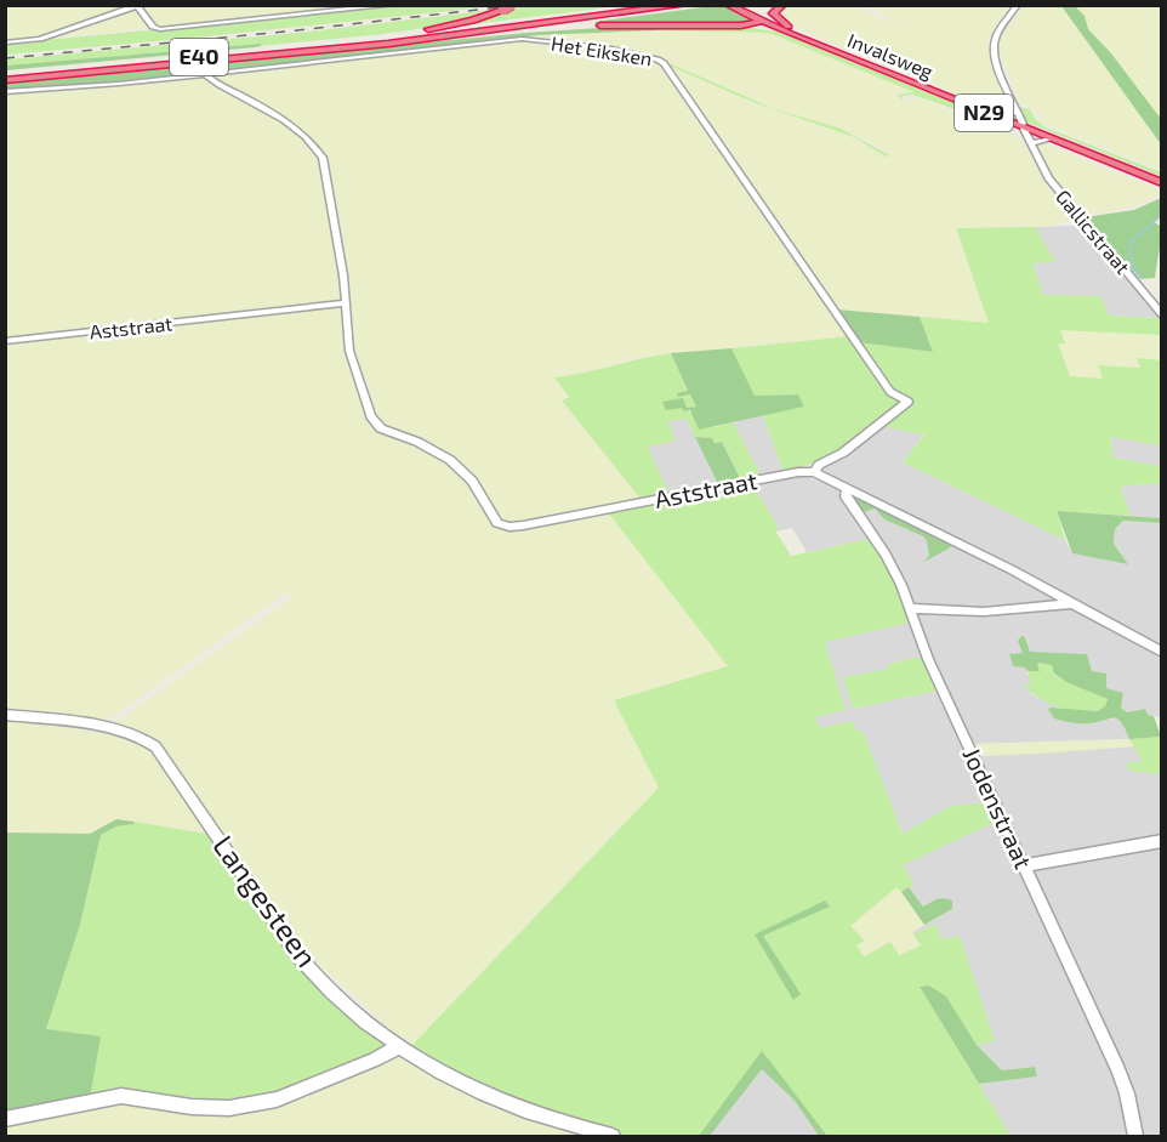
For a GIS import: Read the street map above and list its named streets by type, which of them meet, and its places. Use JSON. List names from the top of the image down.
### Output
{
  "streets": {
    "highway": ["Invalsweg", "E40", "N29"],
    "street": [
      "Het Eiksken",
      "Gallicstraat",
      "Aststraat",
      "Jodenstraat",
      "Langesteen"
    ]
  },
  "crossings": [
    ["Het Eiksken", "Aststraat"],
    ["Invalsweg", "Gallicstraat"]
  ]
}
